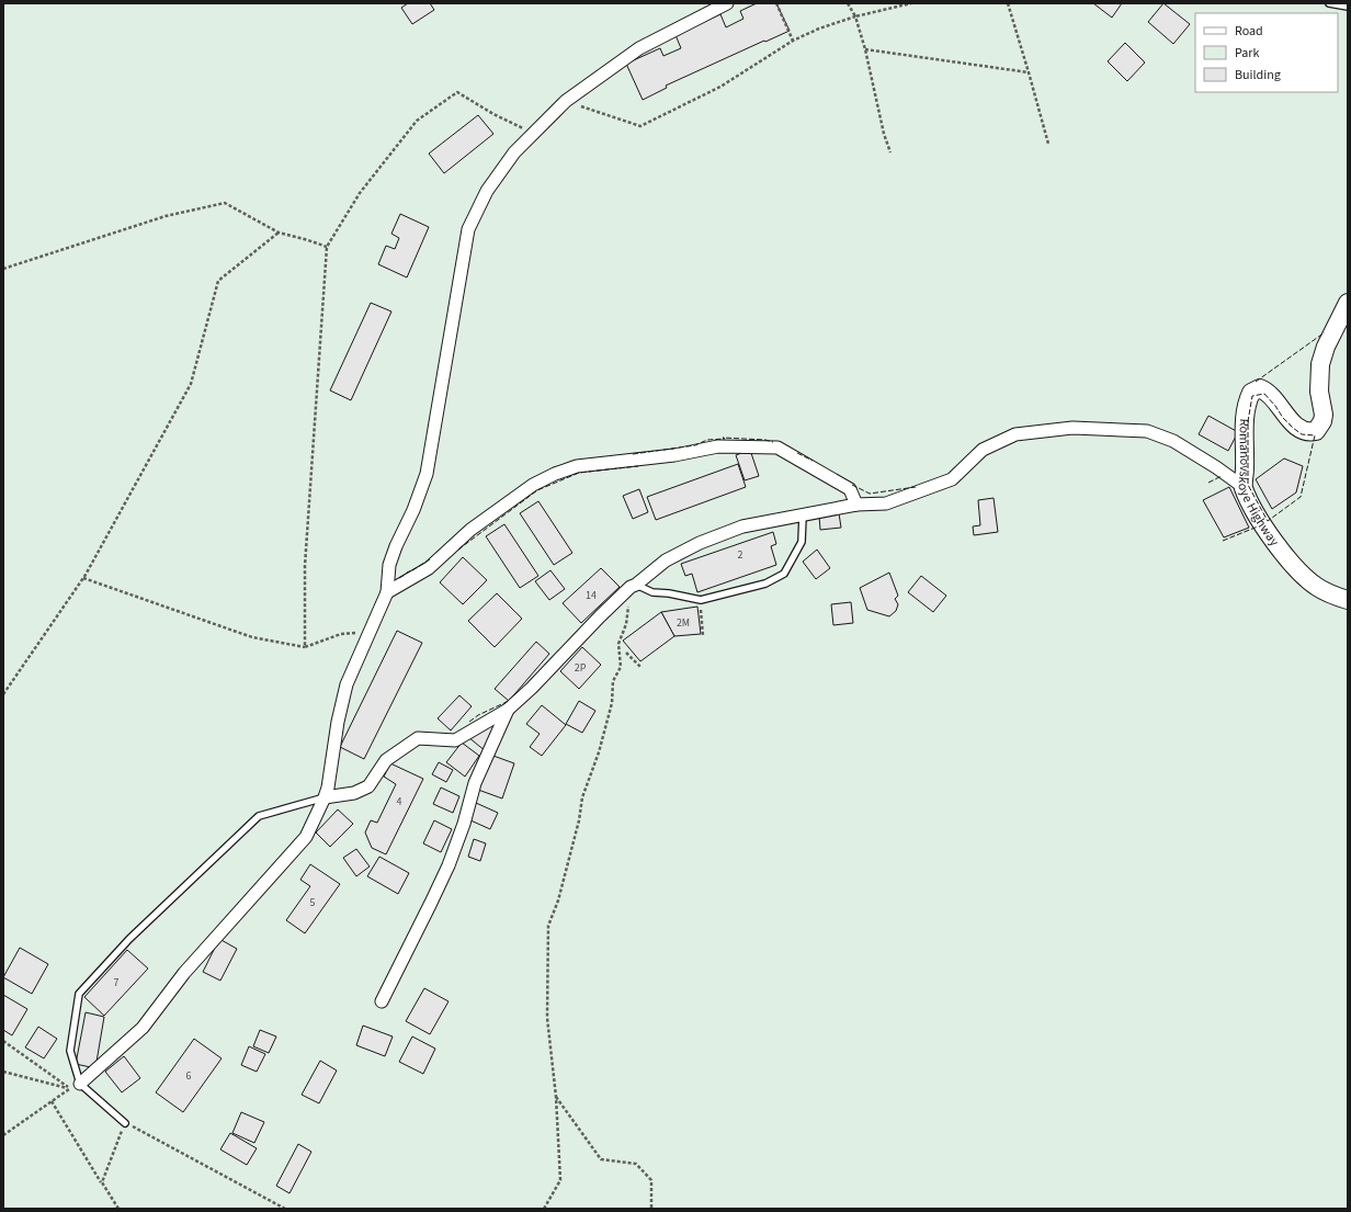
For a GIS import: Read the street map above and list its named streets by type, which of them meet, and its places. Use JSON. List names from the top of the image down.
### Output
{
  "streets": {
    "street": ["Romanovskoye Highway"]
  },
  "house_numbers": [
    "2",
    "14",
    "2М",
    "2Р",
    "4",
    "5",
    "7",
    "6"
  ],
  "legend": ["Road", "Park", "Building"]
}
